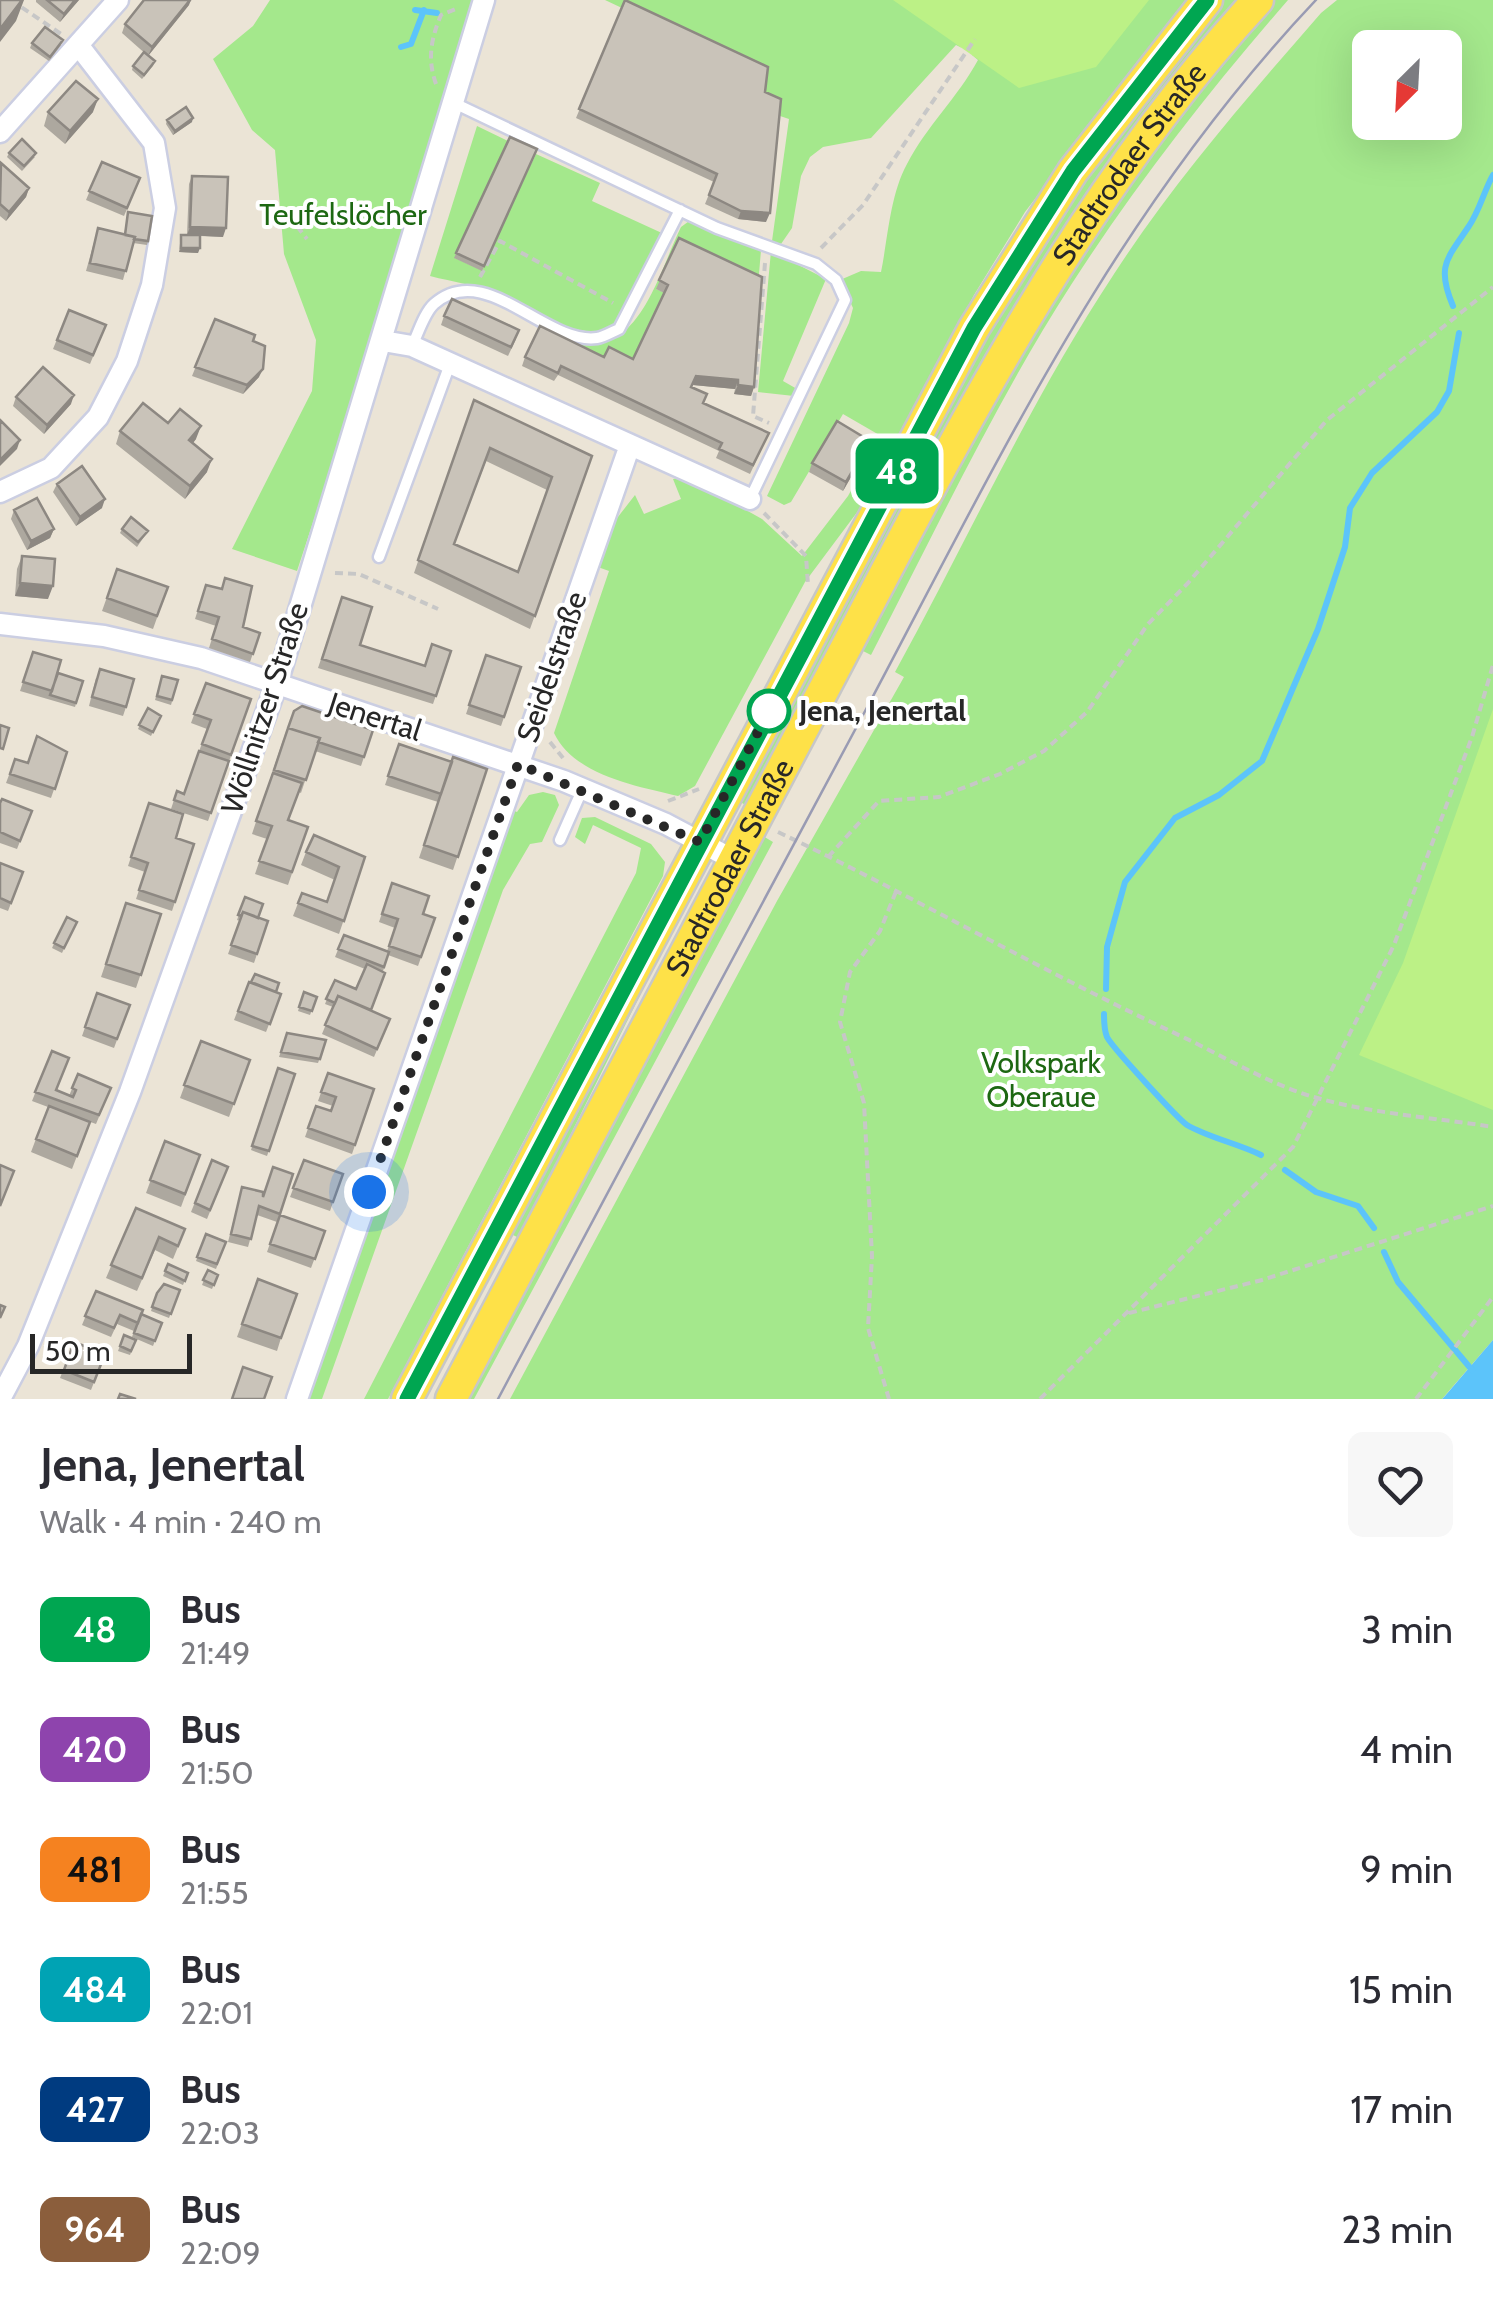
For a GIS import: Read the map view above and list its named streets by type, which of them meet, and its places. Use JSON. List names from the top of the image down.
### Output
{
  "streets": {
    "main road": ["Stadtrodaer Straße"],
    "street": ["Seidelstraße", "Wöllnitzer Straße", "Jenertal"]
  },
  "crossings": [
    ["Stadtrodaer Straße", "Jenertal"],
    ["Seidelstraße", "Jenertal"],
    ["Wöllnitzer Straße", "Jenertal"]
  ],
  "parks": ["Teufelslöcher", "Volkspark Oberaue"],
  "places": ["Jena, Jenertal"],
  "lines": ["bus line 48"],
  "scale_bar": "50 m",
  "north": "bottom left",
  "page": {
    "on_map": "48",
    "scale": "50 m",
    "heading": ["Jena, Jenertal", "Walk · 4 min · 240 m"],
    "list": [
      {
        "mark": "48",
        "name": "Bus",
        "note": "21:49",
        "value": "3 min"
      },
      {
        "mark": "420",
        "name": "Bus",
        "note": "21:50",
        "value": "4 min"
      },
      {
        "mark": "481",
        "name": "Bus",
        "note": "21:55",
        "value": "9 min"
      },
      {
        "mark": "484",
        "name": "Bus",
        "note": "22:01",
        "value": "15 min"
      },
      {
        "mark": "427",
        "name": "Bus",
        "note": "22:03",
        "value": "17 min"
      },
      {
        "mark": "964",
        "name": "Bus",
        "note": "22:09",
        "value": "23 min"
      }
    ]
  }
}
